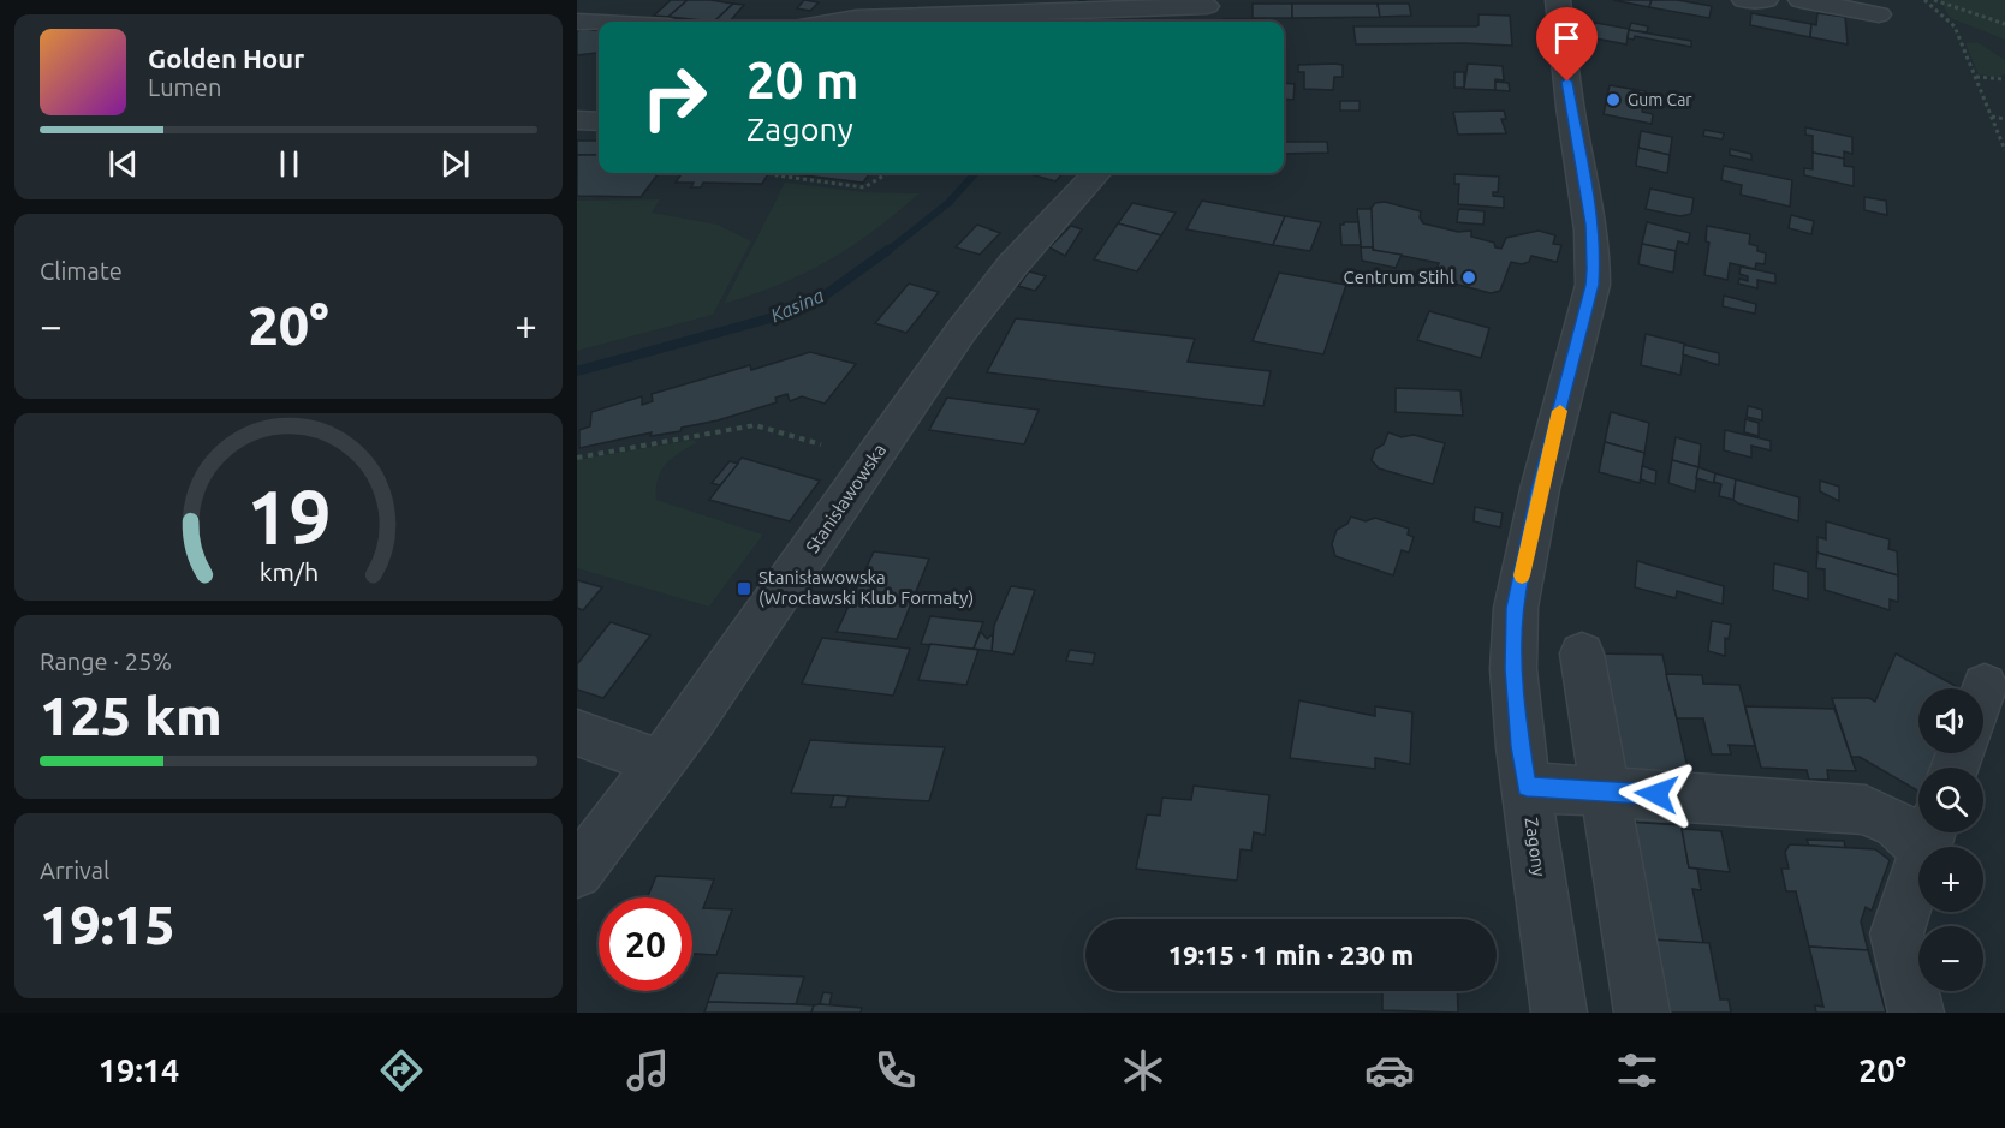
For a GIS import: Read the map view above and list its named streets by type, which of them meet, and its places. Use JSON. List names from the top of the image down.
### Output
{
  "streets": {
    "street": ["Stanisławowska", "Zagony"]
  },
  "water": ["Kasina"],
  "places": {
    "other": ["Gum Car", "Centrum Stihl"],
    "transit": ["Stanisławowska (Wrocławski Klub Formaty)"]
  },
  "page": {
    "turn": ["20 m", "Zagony"],
    "song": ["Golden Hour", "Lumen"],
    "tile": [
      "Climate",
      ["Range · 25%", "125 km"],
      ["Arrival", "19:15"]
    ],
    "heat": ["−", "20°", "+"],
    "map_buttons": ["+", "−"],
    "limit": "20",
    "trip": "19:15 · 1 min · 230 m",
    "tabs": ["19:14", "20°"],
    "gauge": ["19", "km/h"]
  }
}
